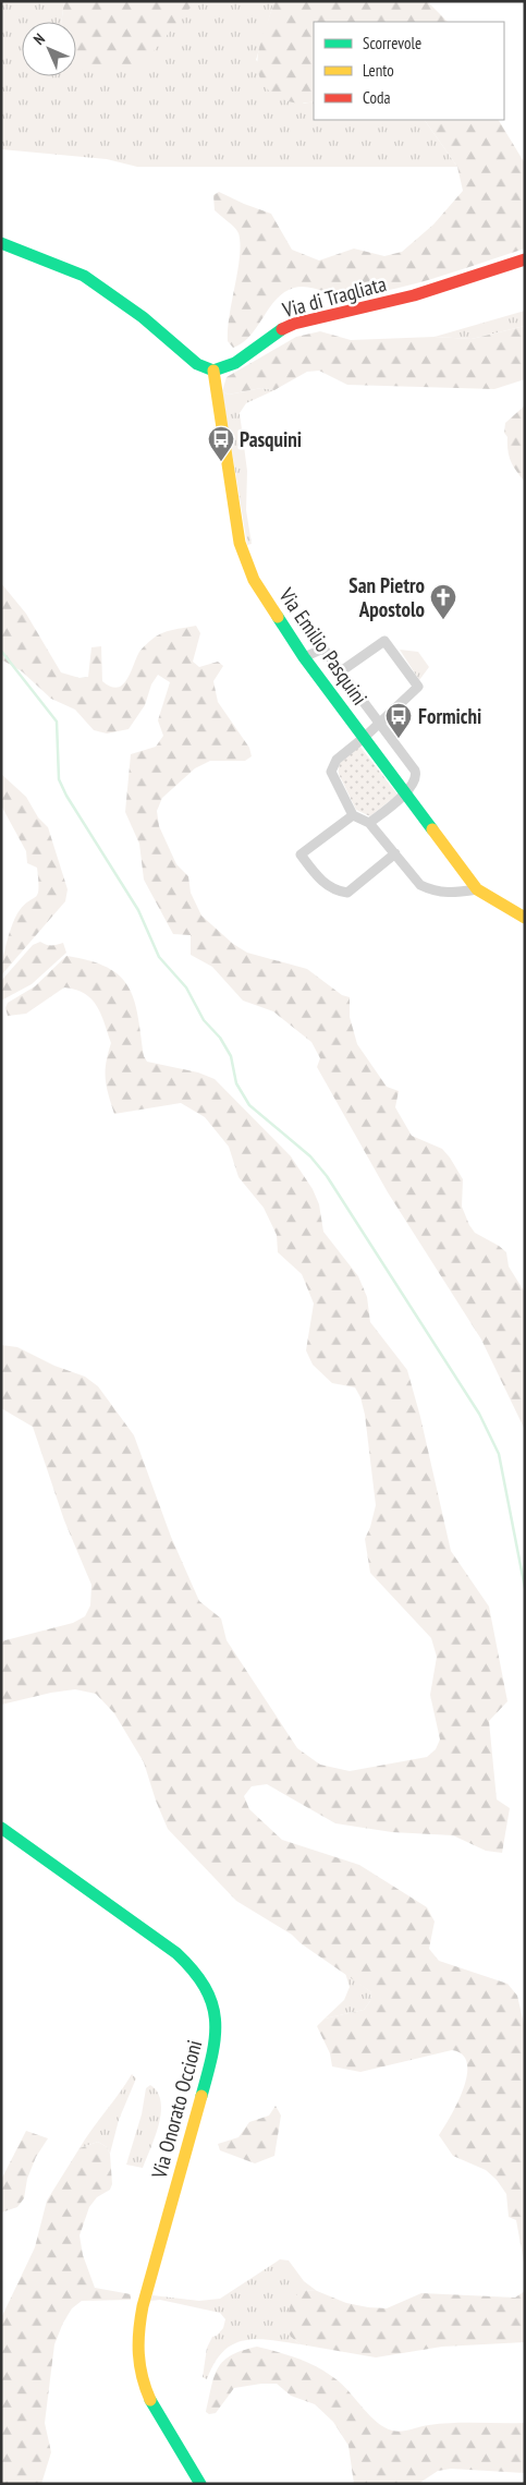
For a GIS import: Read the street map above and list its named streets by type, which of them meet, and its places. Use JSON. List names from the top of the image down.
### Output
{
  "streets": {
    "street": ["Via di Tragliata", "Via Emilio Pasquini", "Via Onorato Occioni"]
  },
  "crossings": [
    ["Via di Tragliata", "Via Emilio Pasquini"]
  ],
  "places": {
    "bus stop": ["Pasquini", "Formichi"],
    "church": ["San Pietro Apostolo"]
  },
  "legend": ["Scorrevole", "Lento", "Coda"],
  "north": "top left"
}
